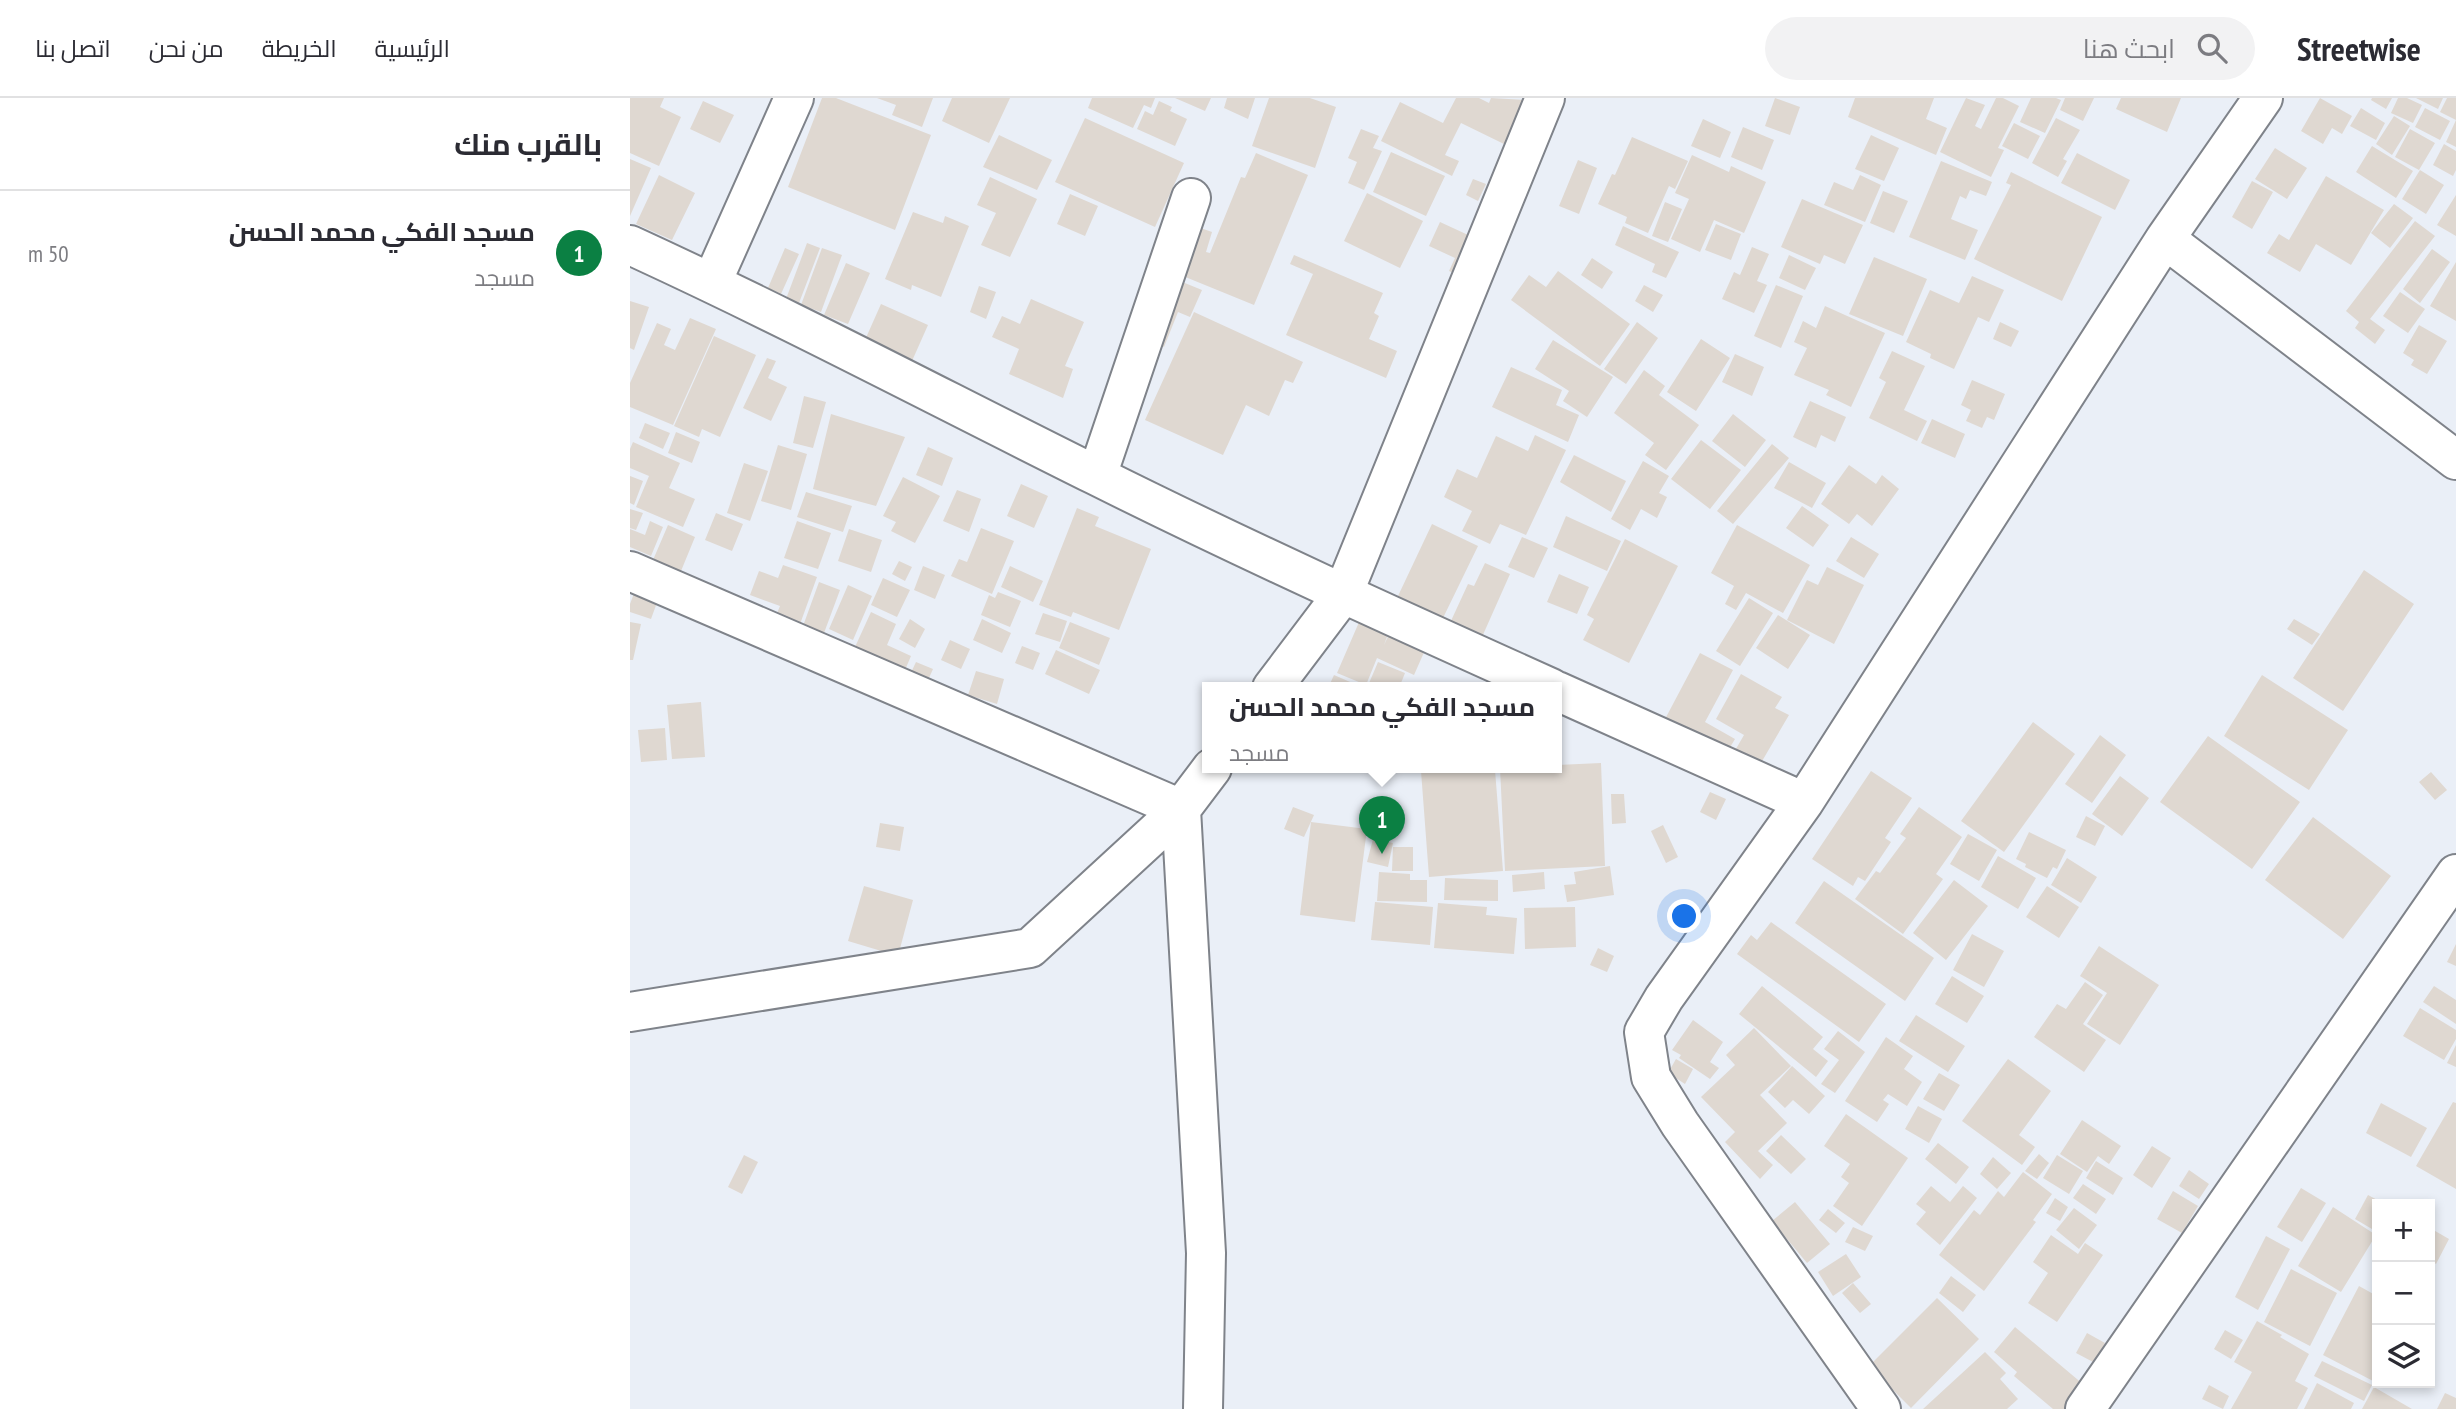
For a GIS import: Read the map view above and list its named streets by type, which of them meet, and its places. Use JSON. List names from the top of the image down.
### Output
{
  "page": {
    "header": "Streetwise",
    "search": "ابحث هنا",
    "nav": [
      "الرئيسية",
      "الخريطة",
      "من نحن",
      "اتصل بنا"
    ],
    "heading": "بالقرب منك",
    "list": [
      {
        "mark": "1",
        "name": "مسجد الفكي محمد الحسن",
        "note": "مسجد",
        "value": "50 m"
      }
    ],
    "popup": ["مسجد الفكي محمد الحسن", "مسجد"],
    "pins": "1",
    "map_buttons": ["+", "−"]
  }
}
